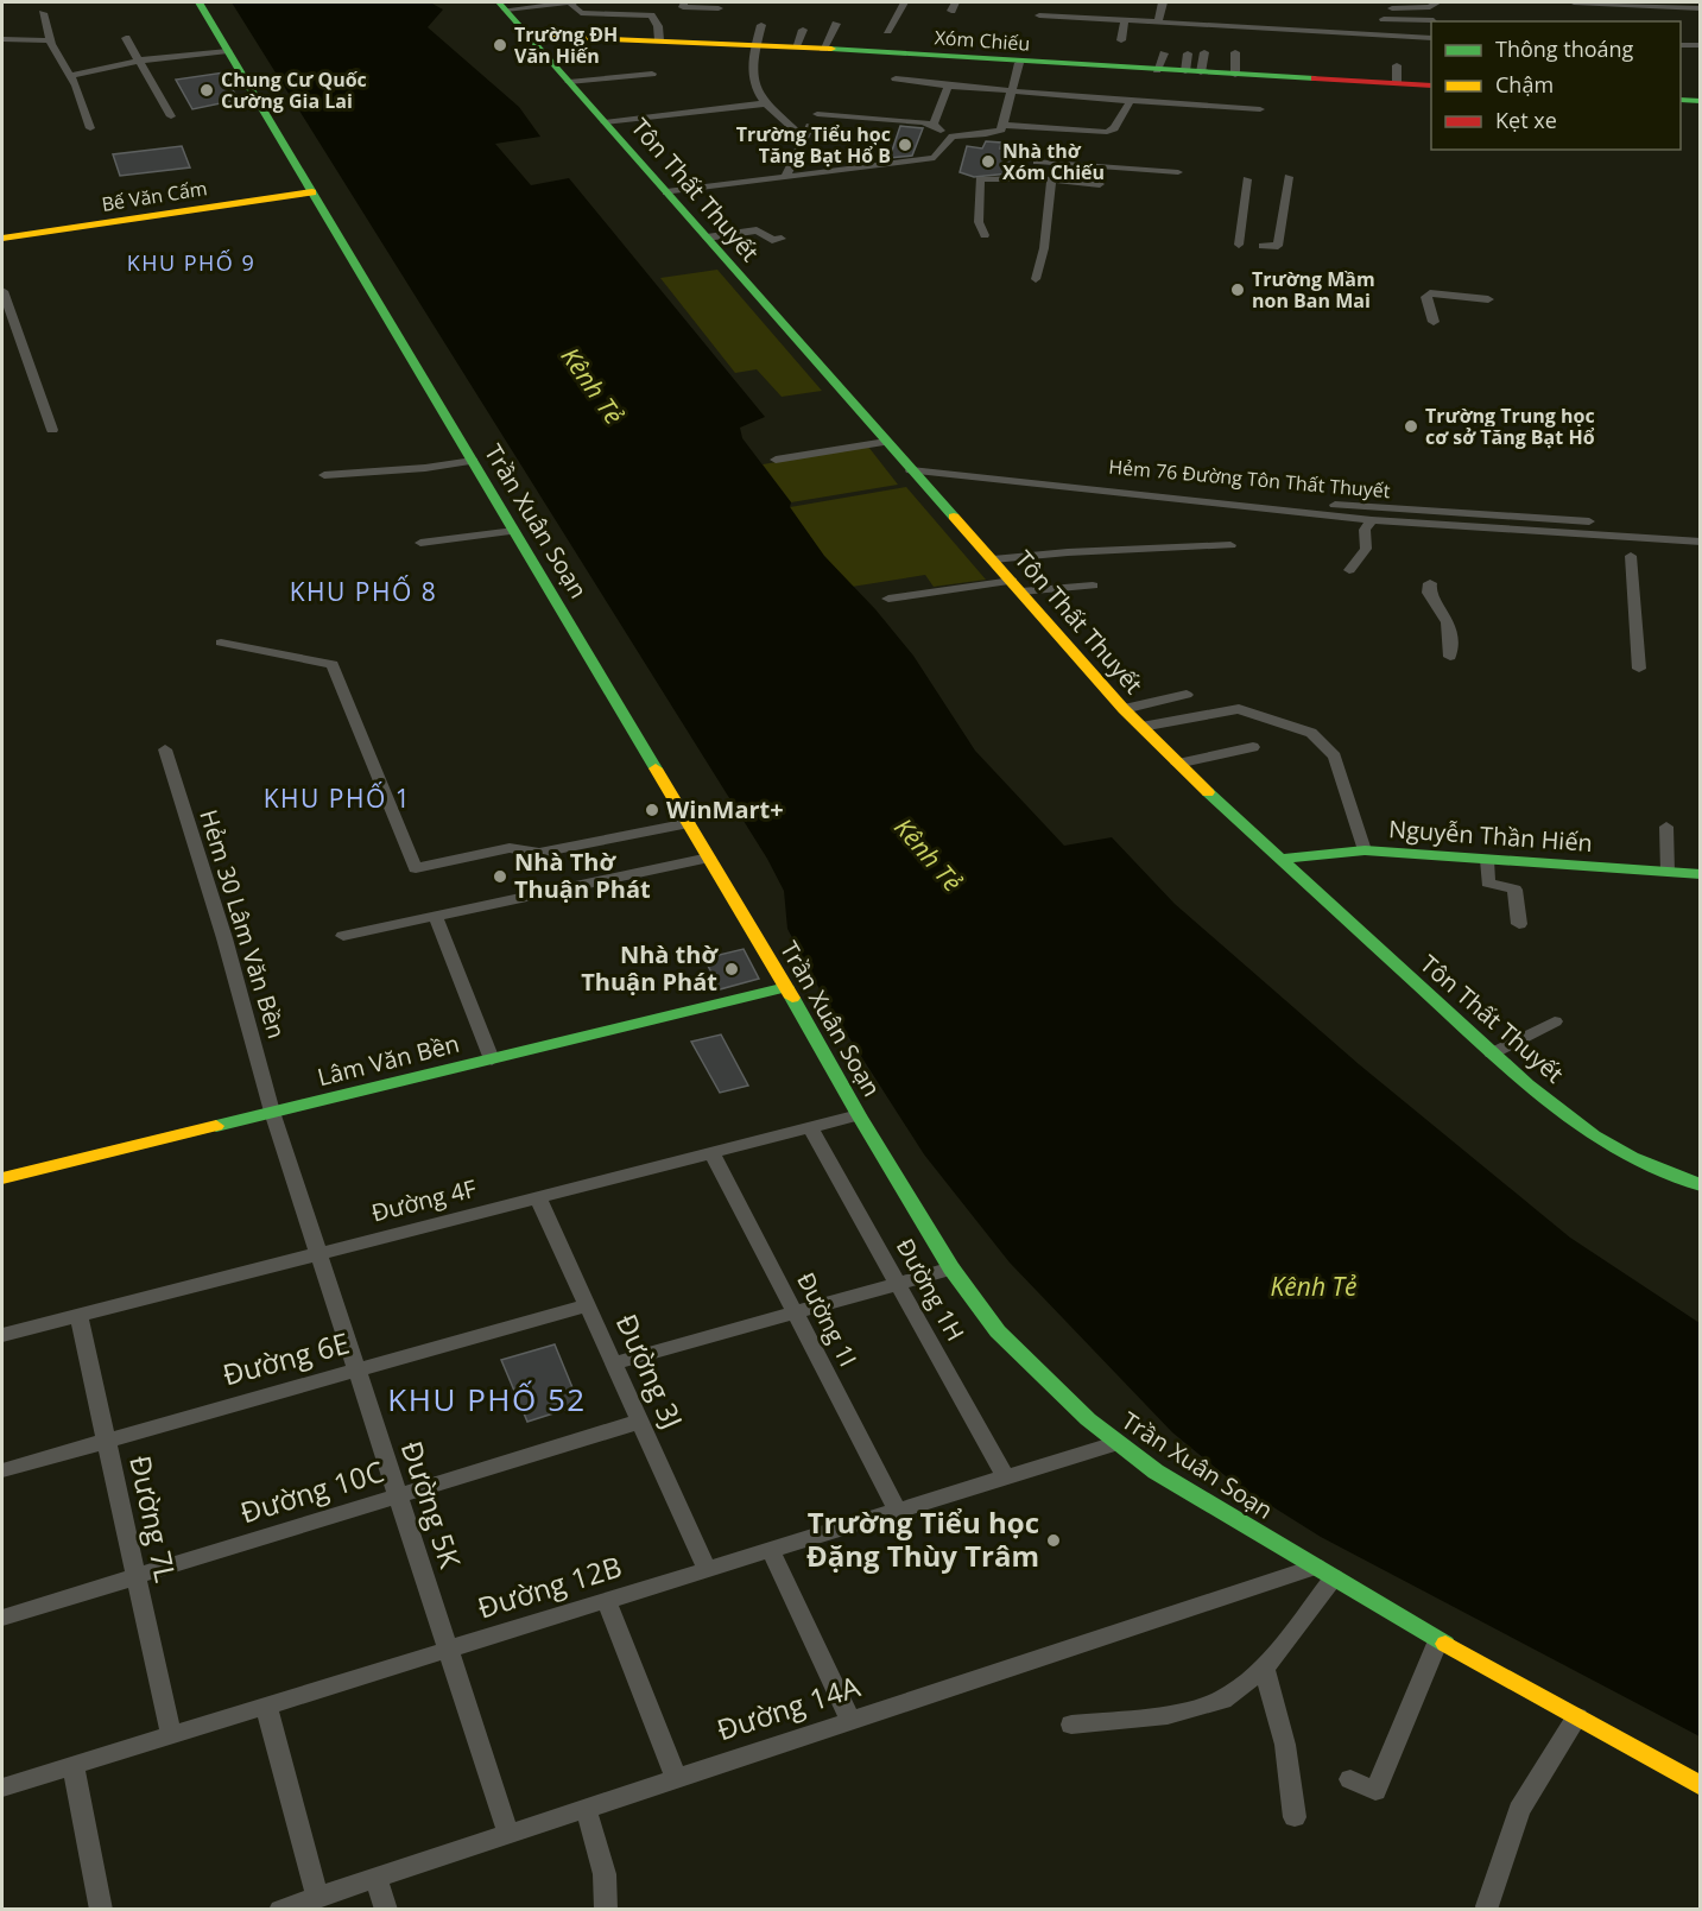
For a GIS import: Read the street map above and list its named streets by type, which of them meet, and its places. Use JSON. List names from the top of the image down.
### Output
{
  "streets": {
    "main road": [
      "Xóm Chiếu",
      "Tôn Thất Thuyết",
      "Bế Văn Cấm",
      "Trần Xuân Soạn",
      "Nguyễn Thần Hiến",
      "Lâm Văn Bền"
    ],
    "street": [
      "Hẻm 76 Đường Tôn Thất Thuyết",
      "Hẻm 30 Lâm Văn Bền",
      "Đường 4F",
      "Đường 1H",
      "Đường 1I",
      "Đường 6E",
      "Đường 3J",
      "Đường 10C",
      "Đường 5K",
      "Đường 7L",
      "Đường 12B",
      "Đường 14A"
    ]
  },
  "crossings": [
    ["Xóm Chiếu", "Tôn Thất Thuyết"],
    ["Tôn Thất Thuyết", "Hẻm 76 Đường Tôn Thất Thuyết"],
    ["Tôn Thất Thuyết", "Nguyễn Thần Hiến"],
    ["Bế Văn Cấm", "Trần Xuân Soạn"],
    ["Trần Xuân Soạn", "Lâm Văn Bền"],
    ["Trần Xuân Soạn", "Đường 4F"],
    ["Trần Xuân Soạn", "Đường 12B"],
    ["Trần Xuân Soạn", "Đường 14A"],
    ["Hẻm 30 Lâm Văn Bền", "Lâm Văn Bền"],
    ["Hẻm 30 Lâm Văn Bền", "Đường 5K"],
    ["Lâm Văn Bền", "Đường 5K"],
    ["Đường 4F", "Đường 1H"],
    ["Đường 4F", "Đường 1I"],
    ["Đường 4F", "Đường 3J"],
    ["Đường 4F", "Đường 5K"],
    ["Đường 4F", "Đường 7L"],
    ["Đường 1H", "Đường 12B"],
    ["Đường 1I", "Đường 12B"],
    ["Đường 6E", "Đường 3J"],
    ["Đường 6E", "Đường 5K"],
    ["Đường 6E", "Đường 7L"],
    ["Đường 3J", "Đường 10C"],
    ["Đường 3J", "Đường 12B"],
    ["Đường 10C", "Đường 5K"],
    ["Đường 10C", "Đường 7L"],
    ["Đường 5K", "Đường 12B"],
    ["Đường 5K", "Đường 14A"],
    ["Đường 7L", "Đường 12B"]
  ],
  "districts": [
    "KHU PHỐ 9",
    "KHU PHỐ 8",
    "KHU PHỐ 1",
    "KHU PHỐ 52"
  ],
  "water": ["Kênh Tẻ"],
  "places": [
    "Trường ĐH Văn Hiến",
    "Chung Cư Quốc Cường Gia Lai",
    "Trường Tiểu học Tăng Bạt Hổ B",
    "Nhà thờ Xóm Chiếu",
    "Trường Mầm non Ban Mai",
    "Trường Trung học cơ sở Tăng Bạt Hổ",
    "WinMart+",
    "Nhà Thờ Thuận Phát",
    "Nhà thờ Thuận Phát",
    "Trường Tiểu học Đặng Thùy Trâm"
  ],
  "legend": ["Thông thoáng", "Chậm", "Kẹt xe"]
}
